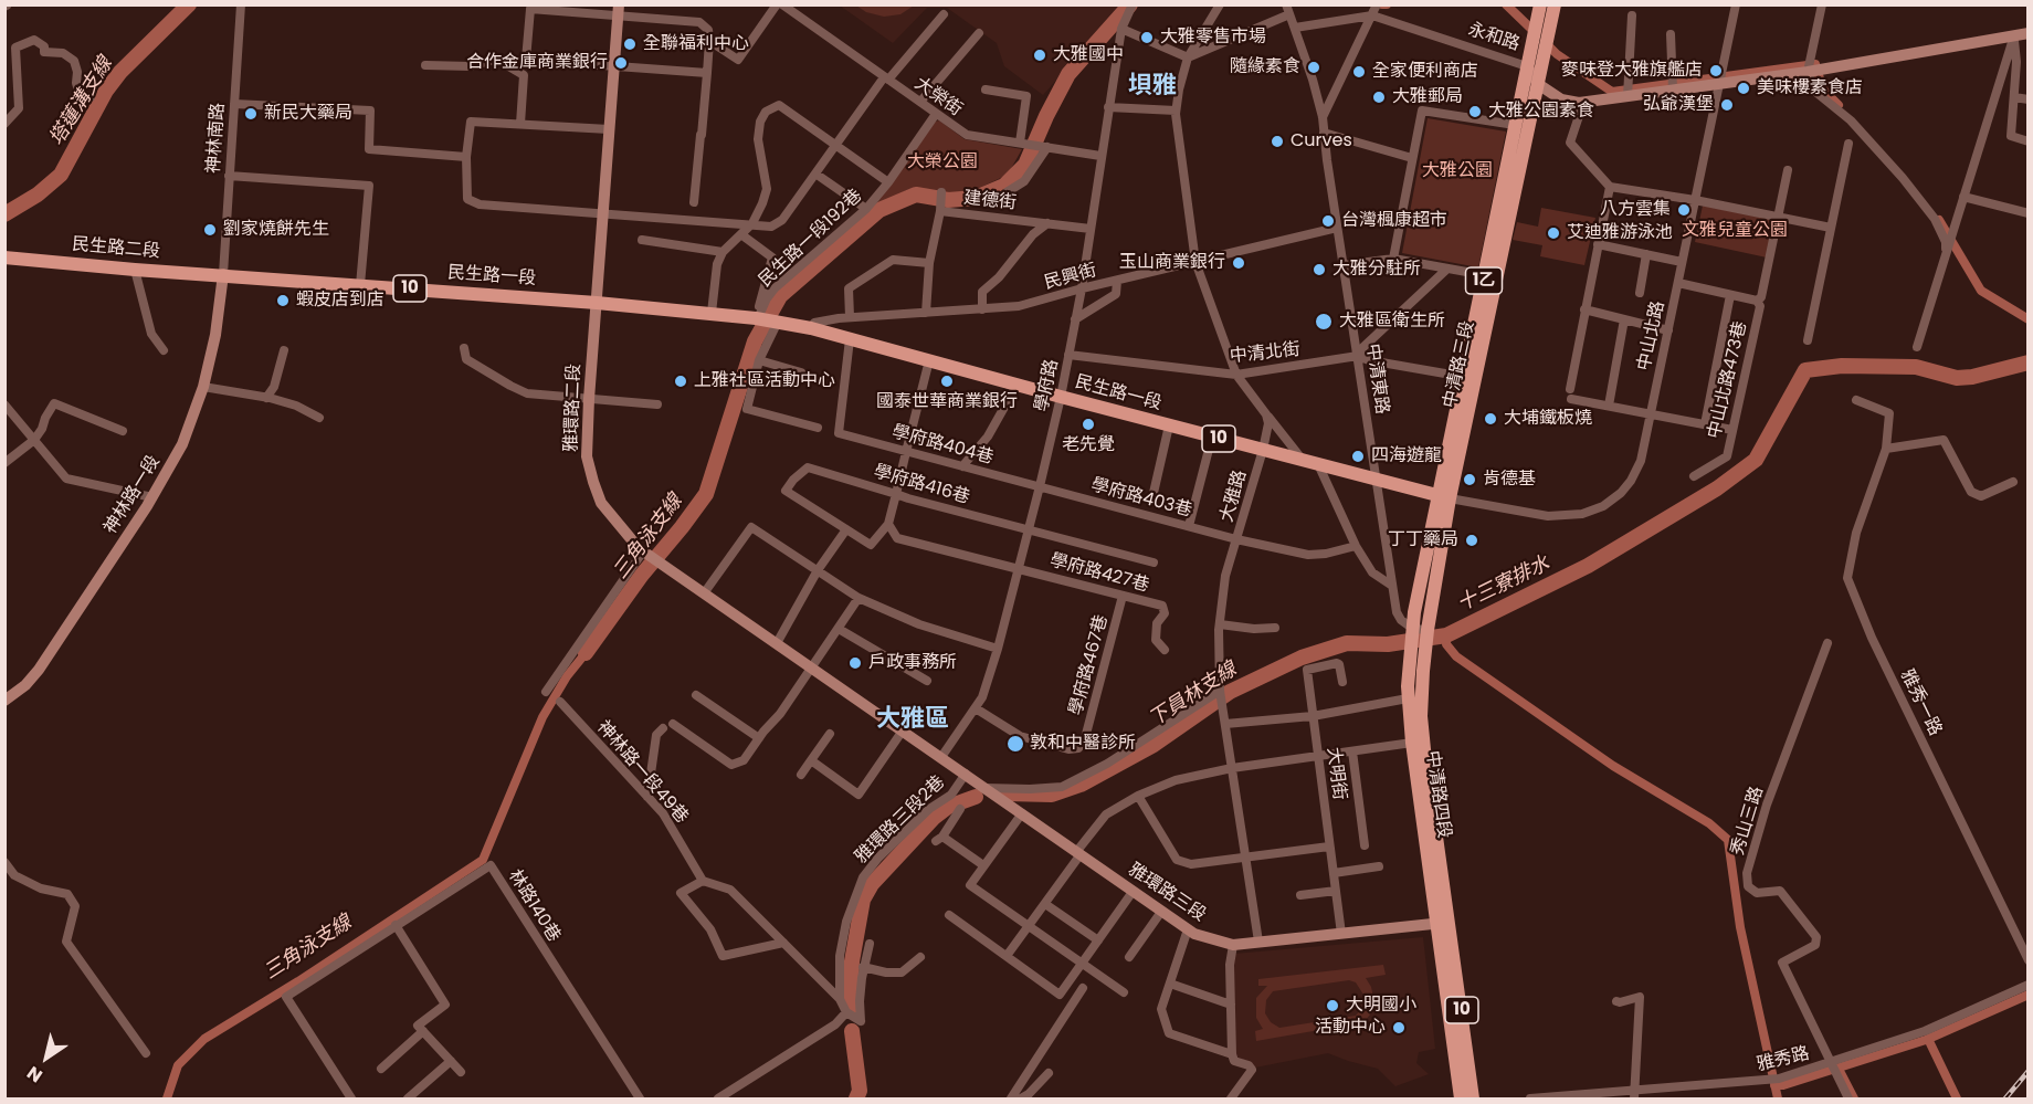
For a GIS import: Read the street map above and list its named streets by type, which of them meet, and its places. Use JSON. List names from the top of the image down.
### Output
{
  "streets": {
    "main road": [
      "民生路二段",
      "民生路一段",
      "1乙",
      "10",
      "中清路三段",
      "中清路四段"
    ],
    "street": [
      "永和路",
      "大榮街",
      "神林南路",
      "建德街",
      "民生路一段192巷",
      "民興街",
      "中山北路",
      "中清北街",
      "中清東路",
      "中山北路473巷",
      "學府路",
      "雅環路二段",
      "學府路404巷",
      "學府路416巷",
      "神林路一段",
      "大雅路",
      "學府路403巷",
      "學府路427巷",
      "學府路467巷",
      "雅秀一路",
      "神林路一段49巷",
      "大明街",
      "雅環路三段2巷",
      "秀山三路",
      "雅環路三段",
      "林路140巷",
      "雅秀路"
    ]
  },
  "crossings": [
    ["永和路", "中山北路"],
    ["永和路", "中清路三段"],
    ["永和路", "中清東路"],
    ["大榮街", "民生路一段192巷"],
    ["大榮街", "學府路"],
    ["神林南路", "民生路二段"],
    ["神林南路", "民生路一段"],
    ["神林南路", "神林路一段"],
    ["建德街", "民興街"],
    ["建德街", "學府路"],
    ["民生路一段192巷", "民生路一段"],
    ["民生路一段192巷", "10"],
    ["民生路二段", "民生路一段"],
    ["民生路二段", "神林路一段"],
    ["民生路一段", "民興街"],
    ["民生路一段", "10"],
    ["民生路一段", "中山北路"],
    ["民生路一段", "中清路三段"],
    ["民生路一段", "中清東路"],
    ["民生路一段", "學府路"],
    ["民生路一段", "雅環路二段"],
    ["民生路一段", "學府路404巷"],
    ["民生路一段", "神林路一段"],
    ["民生路一段", "大雅路"],
    ["民生路一段", "中清路四段"],
    ["民興街", "中清東路"],
    ["民興街", "學府路"],
    ["中山北路", "中清路三段"],
    ["中山北路", "中山北路473巷"],
    ["中山北路", "中清路四段"],
    ["中清北街", "中清路三段"],
    ["中清北街", "中清東路"],
    ["中清北街", "學府路"],
    ["中清路三段", "中清路四段"],
    ["中清東路", "中清路四段"],
    ["學府路", "雅環路二段"],
    ["學府路", "學府路404巷"],
    ["學府路", "學府路416巷"],
    ["學府路", "學府路403巷"],
    ["學府路", "學府路427巷"],
    ["學府路", "學府路467巷"],
    ["學府路", "雅環路三段"],
    ["雅環路二段", "雅環路三段"],
    ["學府路404巷", "學府路403巷"],
    ["大雅路", "學府路403巷"],
    ["大雅路", "雅環路三段"],
    ["學府路427巷", "學府路467巷"],
    ["大明街", "雅環路三段"],
    ["中清路四段", "雅環路三段"],
    ["雅環路三段2巷", "雅環路三段"],
    ["秀山三路", "雅秀路"]
  ],
  "districts": ["垻雅", "大雅區"],
  "water": [
    "塔蓮溝支線",
    "三角泳支線",
    "十三寮排水",
    "下員林支線"
  ],
  "parks": ["大榮公園", "大雅公園", "文雅兒童公園"],
  "places": [
    "大雅零售市場",
    "全聯福利中心",
    "大雅國中",
    "合作金庫商業銀行",
    "隨緣素食",
    "麥味登大雅旗艦店",
    "全家便利商店",
    "美味樓素食店",
    "大雅郵局",
    "弘爺漢堡",
    "大雅公園素食",
    "新民大藥局",
    "Curves",
    "八方雲集",
    "台灣楓康超市",
    "劉家燒餅先生",
    "艾迪雅游泳池",
    "玉山商業銀行",
    "大雅分駐所",
    "蝦皮店到店",
    "大雅區衛生所",
    "上雅社區活動中心",
    "國泰世華商業銀行",
    "大埔鐵板燒",
    "老先覺",
    "四海遊龍",
    "肯德基",
    "丁丁藥局",
    "戶政事務所",
    "敦和中醫診所",
    "大明國小",
    "活動中心"
  ],
  "north": "bottom left"
}
